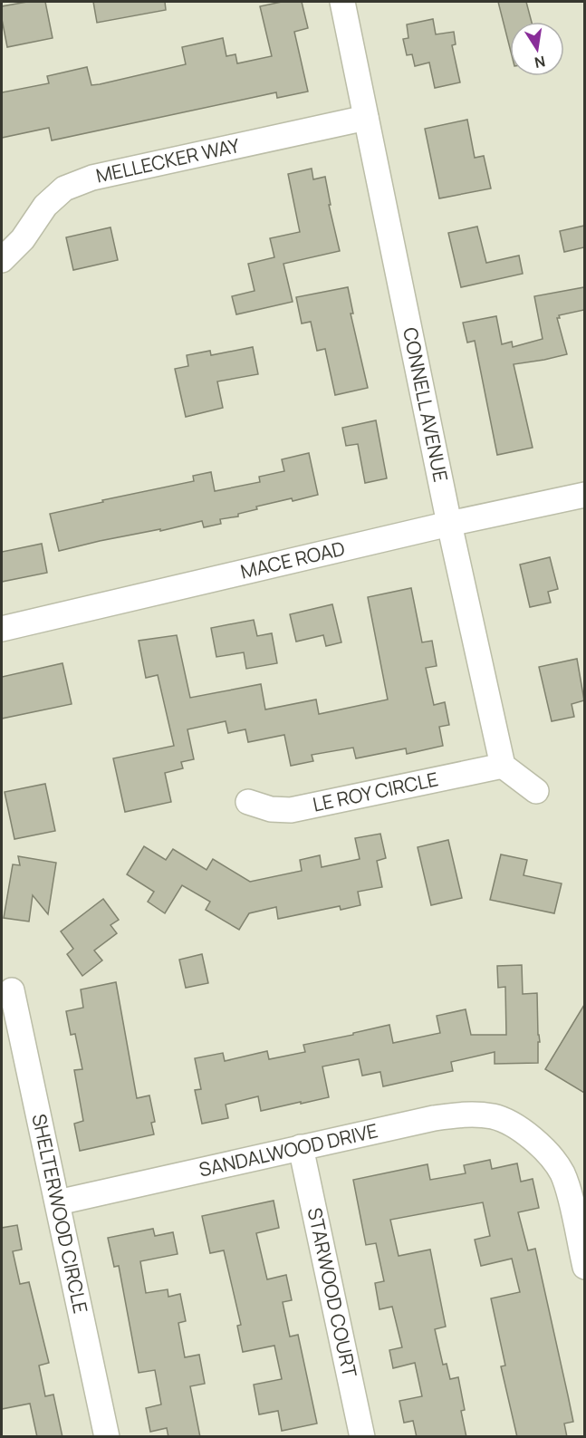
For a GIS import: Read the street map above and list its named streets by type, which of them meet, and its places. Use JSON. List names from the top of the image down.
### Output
{
  "streets": {
    "street": [
      "MELLECKER WAY",
      "CONNELL AVENUE",
      "MACE ROAD",
      "LE ROY CIRCLE",
      "SANDALWOOD DRIVE",
      "SHELTERWOOD CIRCLE",
      "STARWOOD COURT"
    ]
  },
  "crossings": [
    ["MELLECKER WAY", "CONNELL AVENUE"],
    ["CONNELL AVENUE", "MACE ROAD"],
    ["CONNELL AVENUE", "LE ROY CIRCLE"],
    ["SANDALWOOD DRIVE", "SHELTERWOOD CIRCLE"],
    ["SANDALWOOD DRIVE", "STARWOOD COURT"]
  ],
  "north": "bottom"
}
